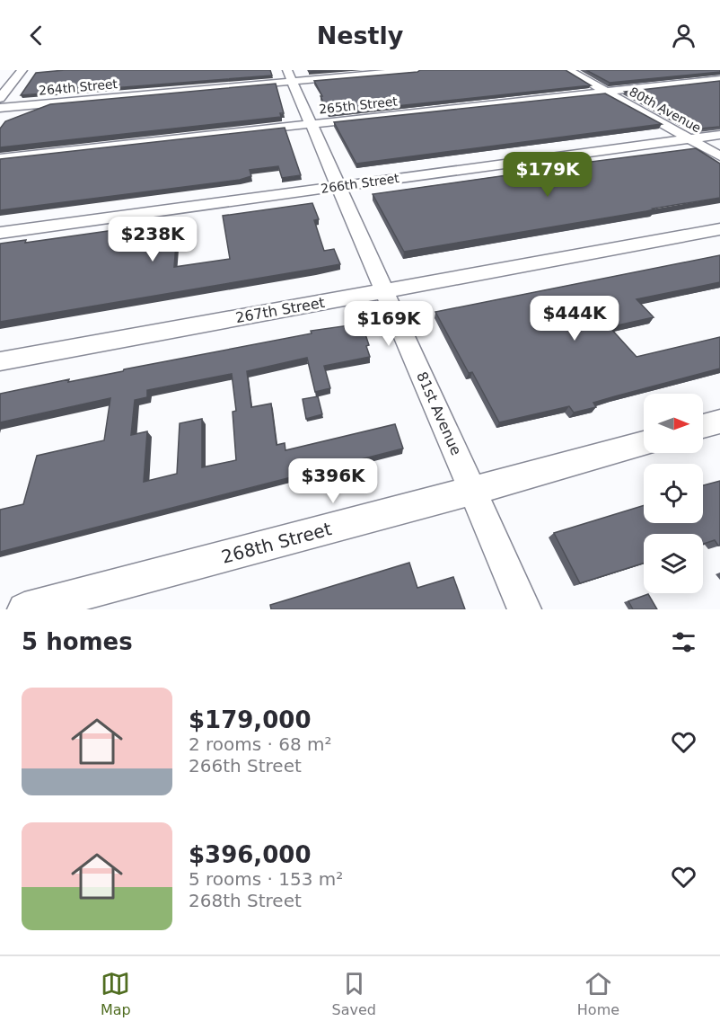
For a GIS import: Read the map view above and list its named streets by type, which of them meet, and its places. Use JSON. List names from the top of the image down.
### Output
{
  "streets": {
    "street": [
      "264th Street",
      "265th Street",
      "80th Avenue",
      "266th Street",
      "267th Street",
      "81st Avenue",
      "268th Street"
    ]
  },
  "crossings": [
    ["264th Street", "81st Avenue"],
    ["265th Street", "80th Avenue"],
    ["265th Street", "81st Avenue"],
    ["80th Avenue", "266th Street"],
    ["266th Street", "81st Avenue"],
    ["267th Street", "81st Avenue"],
    ["81st Avenue", "268th Street"]
  ],
  "north": "right",
  "page": {
    "header": "Nestly",
    "price": [
      "$179K",
      "$238K",
      "$444K",
      "$169K",
      "$396K"
    ],
    "heading": "5 homes",
    "list": [
      {
        "name": "$179,000",
        "note": "2 rooms · 68 m² · 266th Street"
      },
      {
        "name": "$396,000",
        "note": "5 rooms · 153 m² · 268th Street"
      }
    ],
    "tabs": ["Map", "Saved", "Home"]
  }
}
